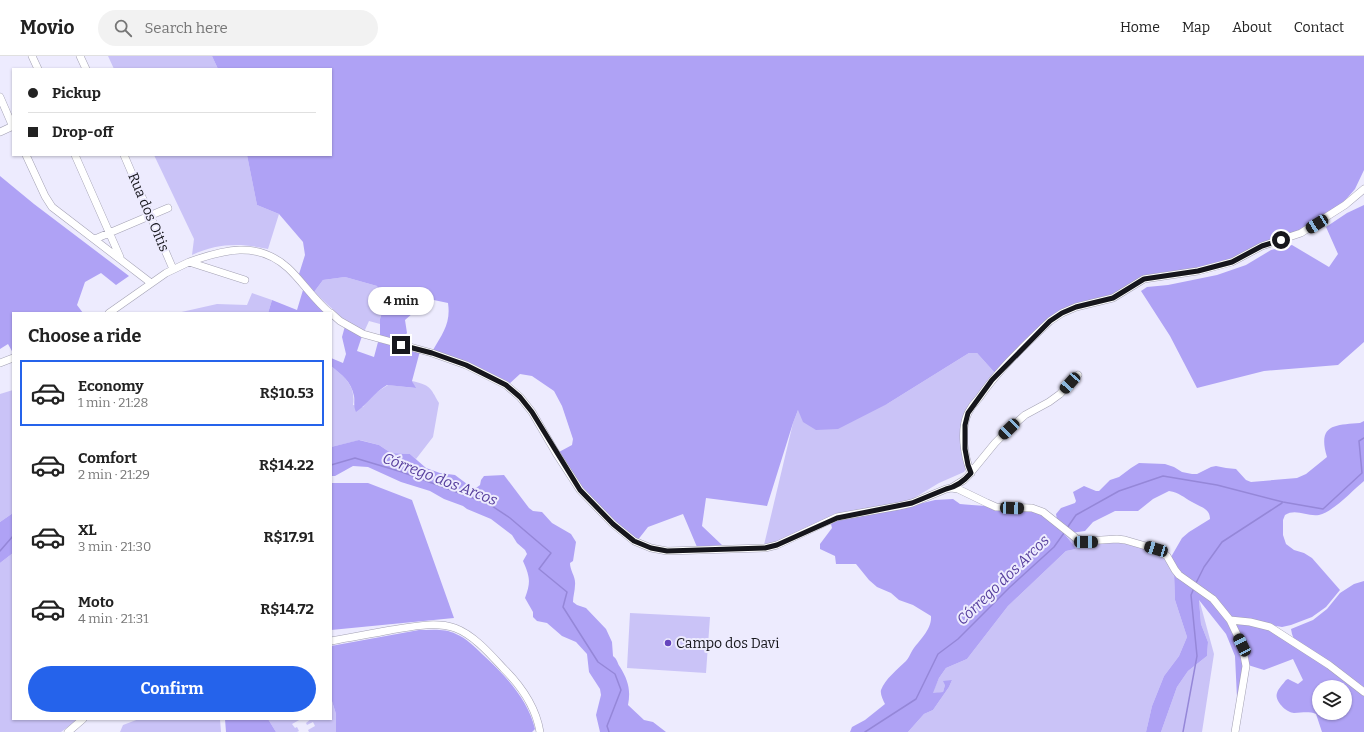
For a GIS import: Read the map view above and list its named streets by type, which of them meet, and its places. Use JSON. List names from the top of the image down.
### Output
{
  "streets": {
    "street": ["Rua dos Oitis"]
  },
  "water": ["Córrego dos Arcos"],
  "places": ["Campo dos Davi"],
  "page": {
    "header": "Movio",
    "search": "Search here",
    "nav": [
      "Home",
      "Map",
      "About",
      "Contact"
    ],
    "banner": ["Pickup", "Drop-off"],
    "bubble": "4 min",
    "heading": "Choose a ride",
    "list": [
      {
        "name": "Economy",
        "note": "1 min · 21:28",
        "value": "R$10.53"
      },
      {
        "name": "Comfort",
        "note": "2 min · 21:29",
        "value": "R$14.22"
      },
      {
        "name": "XL",
        "note": "3 min · 21:30",
        "value": "R$17.91"
      },
      {
        "name": "Moto",
        "note": "4 min · 21:31",
        "value": "R$14.72"
      }
    ],
    "buttons": "Confirm"
  }
}
